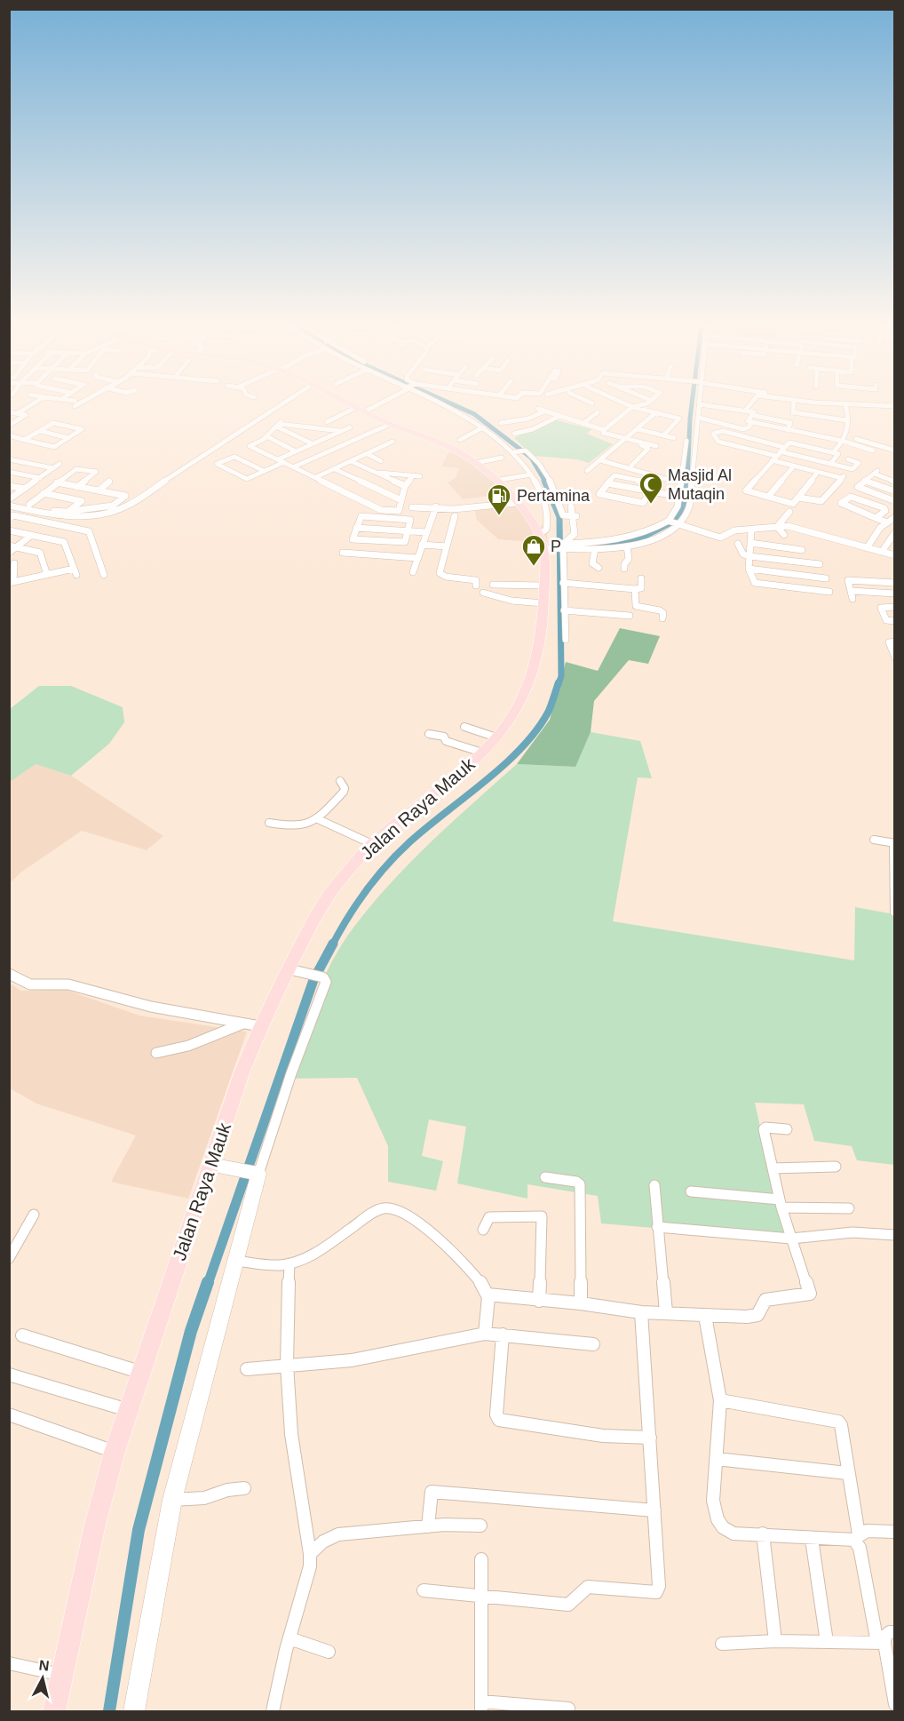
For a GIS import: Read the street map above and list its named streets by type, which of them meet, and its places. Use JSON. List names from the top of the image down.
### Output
{
  "streets": {
    "main road": ["Jalan Raya Mauk"]
  },
  "places": {
    "mosque": ["Masjid Al Mutaqin"],
    "fuel station": ["Pertamina"],
    "shop": ["P"]
  },
  "north": "top"
}
